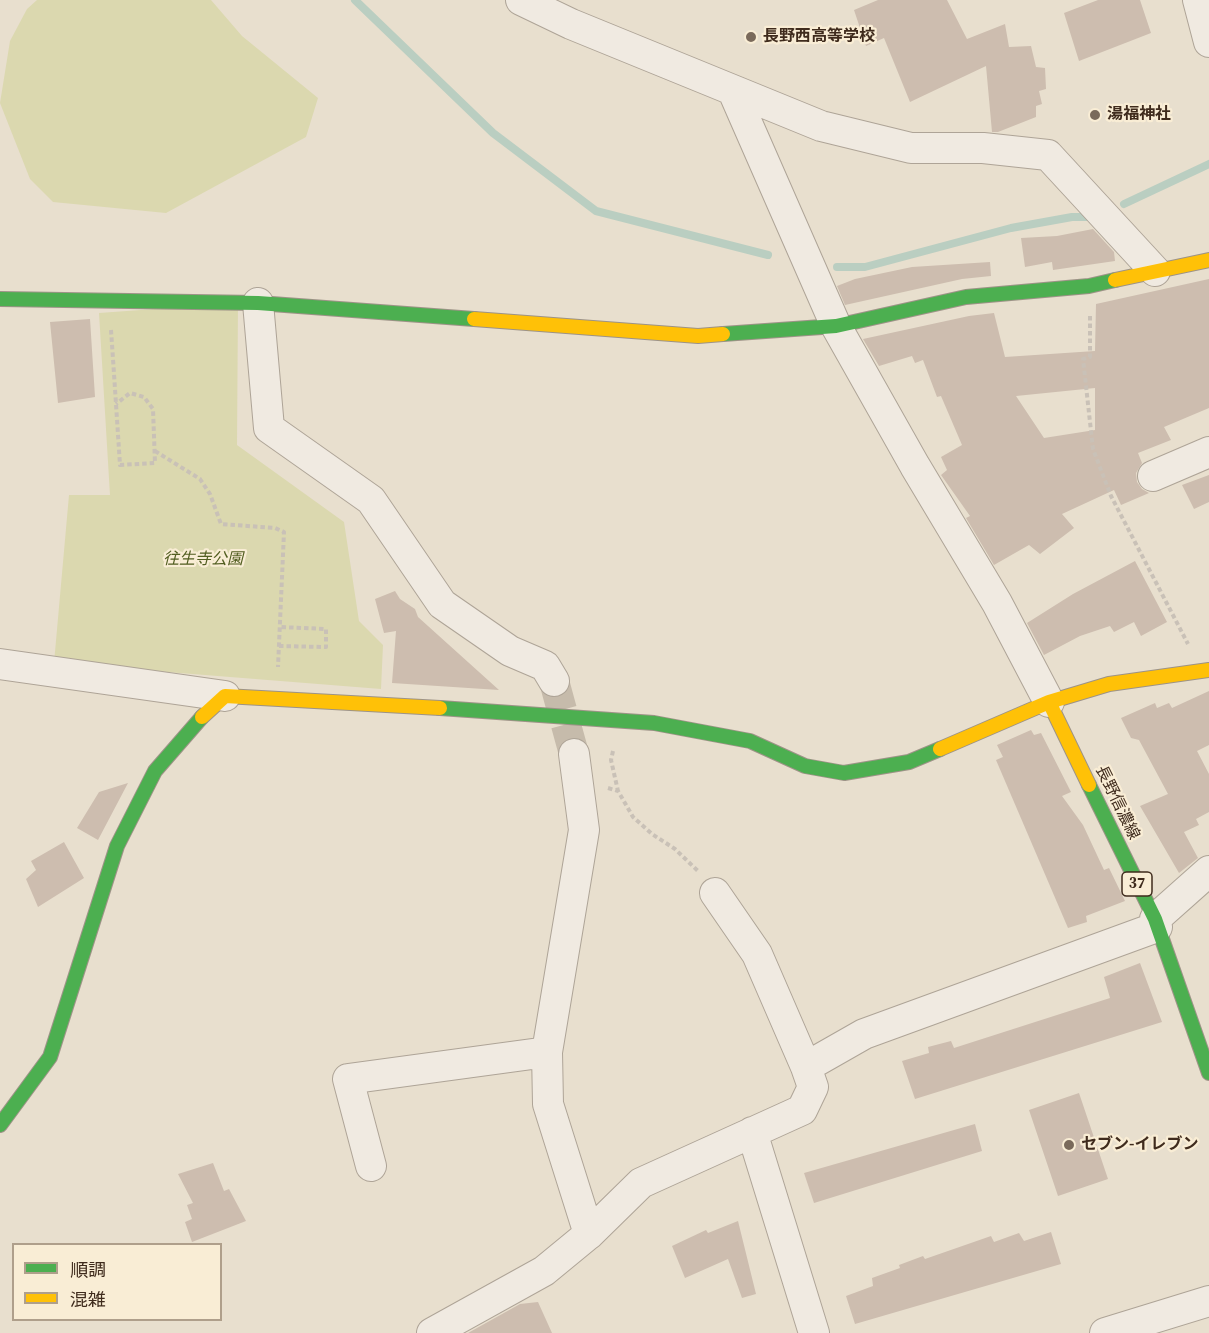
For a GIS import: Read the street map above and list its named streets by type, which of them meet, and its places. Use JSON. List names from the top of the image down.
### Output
{
  "streets": {
    "street": ["長野信濃線", "37"]
  },
  "parks": ["往生寺公園"],
  "places": ["長野西高等学校", "湯福神社", "セブン-イレブン"],
  "legend": ["順調", "混雑"]
}
